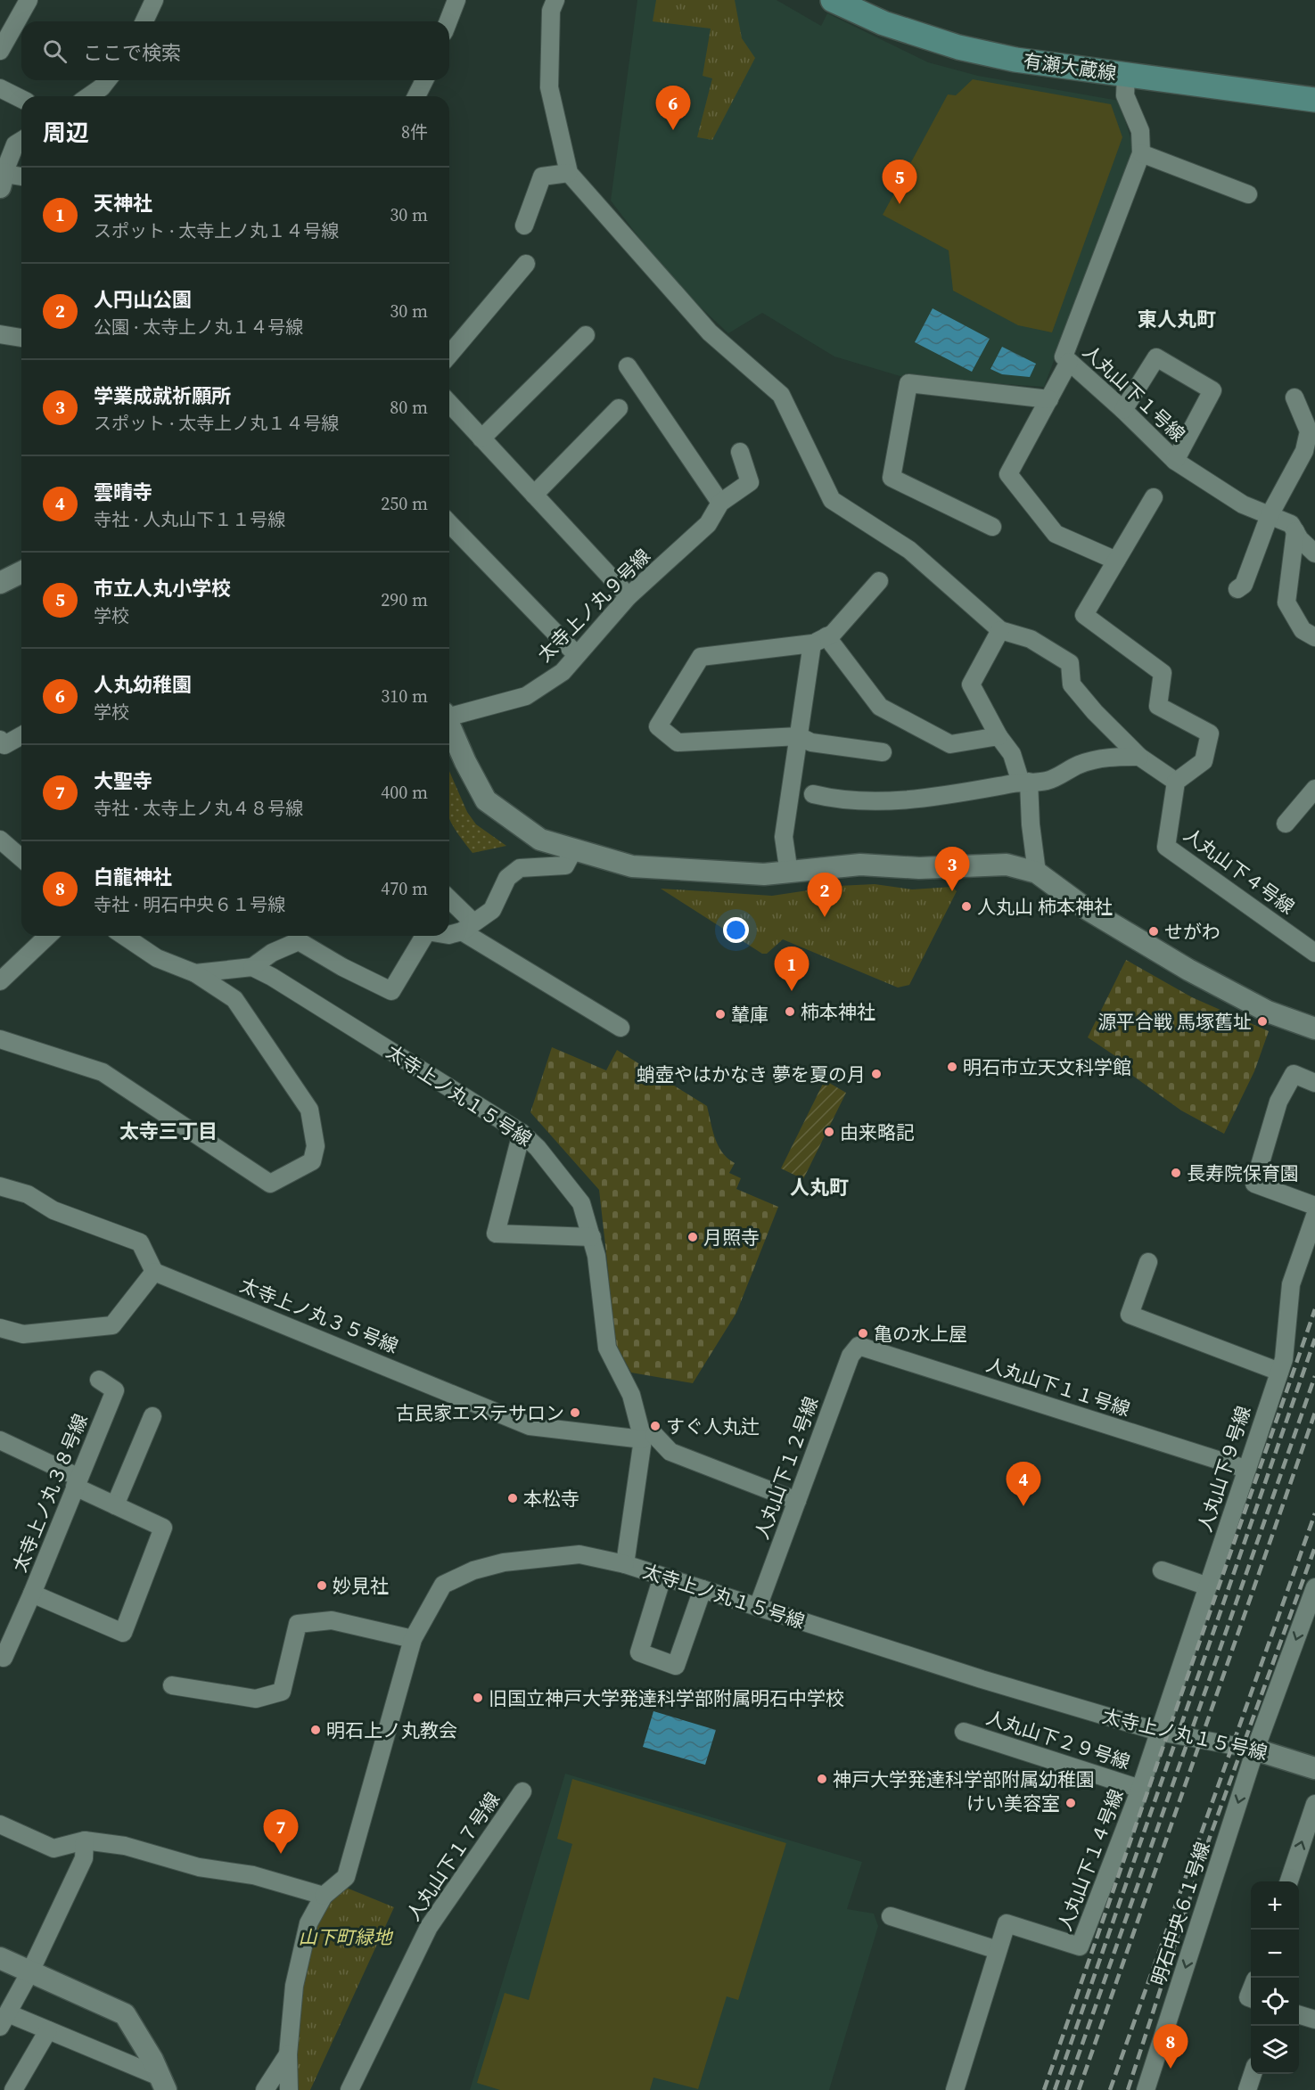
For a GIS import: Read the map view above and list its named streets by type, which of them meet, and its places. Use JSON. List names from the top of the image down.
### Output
{
  "streets": {
    "main road": ["有瀬大蔵線"],
    "street": [
      "人丸山下１号線",
      "太寺上ノ丸９号線",
      "人丸山下４号線",
      "太寺上ノ丸１５号線",
      "太寺上ノ丸３５号線",
      "人丸山下１１号線",
      "人丸山下１２号線",
      "人丸山下９号線",
      "太寺上ノ丸３８号線",
      "人丸山下２９号線",
      "人丸山下１７号線",
      "人丸山下１４号線",
      "明石中央６１号線"
    ]
  },
  "crossings": [
    ["有瀬大蔵線", "人丸山下１号線"],
    ["太寺上ノ丸１５号線", "太寺上ノ丸３５号線"],
    ["太寺上ノ丸１５号線", "人丸山下１２号線"],
    ["太寺上ノ丸１５号線", "人丸山下９号線"],
    ["太寺上ノ丸１５号線", "人丸山下１４号線"],
    ["太寺上ノ丸１５号線", "明石中央６１号線"],
    ["人丸山下１１号線", "人丸山下１２号線"],
    ["人丸山下１１号線", "人丸山下９号線"],
    ["人丸山下９号線", "人丸山下１４号線"],
    ["人丸山下２９号線", "人丸山下１４号線"]
  ],
  "one_way": ["明石中央６１号線"],
  "districts": ["東人丸町", "太寺三丁目", "人丸町"],
  "parks": ["山下町緑地"],
  "places": [
    "人丸山 柿本神社",
    "せがわ",
    "柿本神社",
    "輦庫",
    "源平合戦 馬塚舊址",
    "明石市立天文科学館",
    "蛸壺やはかなき 夢を夏の月",
    "由来略記",
    "長寿院保育園",
    "月照寺",
    "亀の水上屋",
    "古民家エステサロン",
    "すぐ人丸辻",
    "本松寺",
    "妙見社",
    "旧国立神戸大学発達科学部附属明石中学校",
    "明石上ノ丸教会",
    "神戸大学発達科学部附属幼稚園",
    "けい美容室"
  ],
  "page": {
    "search": "ここで検索",
    "pins": [
      "6",
      "5",
      "3",
      "2",
      "1",
      "4",
      "7",
      "8"
    ],
    "heading": ["周辺", "8件"],
    "list": [
      {
        "mark": "1",
        "name": "天神社",
        "note": "スポット · 太寺上ノ丸１４号線",
        "value": "30 m"
      },
      {
        "mark": "2",
        "name": "人円山公園",
        "note": "公園 · 太寺上ノ丸１４号線",
        "value": "30 m"
      },
      {
        "mark": "3",
        "name": "学業成就祈願所",
        "note": "スポット · 太寺上ノ丸１４号線",
        "value": "80 m"
      },
      {
        "mark": "4",
        "name": "雲晴寺",
        "note": "寺社 · 人丸山下１１号線",
        "value": "250 m"
      },
      {
        "mark": "5",
        "name": "市立人丸小学校",
        "note": "学校",
        "value": "290 m"
      },
      {
        "mark": "6",
        "name": "人丸幼稚園",
        "note": "学校",
        "value": "310 m"
      },
      {
        "mark": "7",
        "name": "大聖寺",
        "note": "寺社 · 太寺上ノ丸４８号線",
        "value": "400 m"
      },
      {
        "mark": "8",
        "name": "白龍神社",
        "note": "寺社 · 明石中央６１号線",
        "value": "470 m"
      }
    ],
    "map_buttons": ["+", "−"]
  }
}
